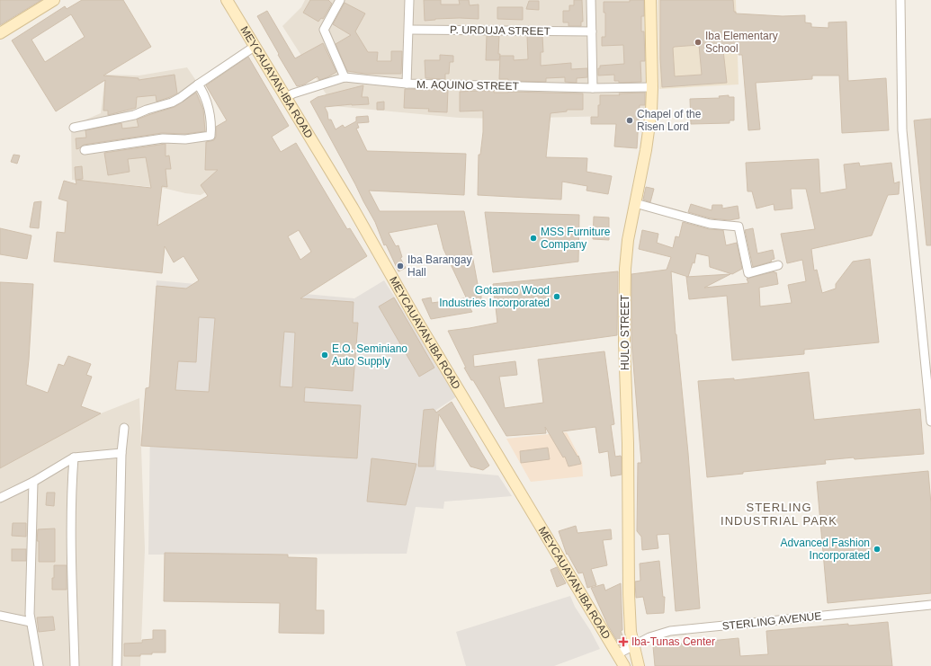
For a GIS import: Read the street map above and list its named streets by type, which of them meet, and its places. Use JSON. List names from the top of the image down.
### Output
{
  "streets": {
    "main road": ["MEYCAUAYAN-IBA ROAD", "HULO STREET"],
    "street": ["P. URDUJA STREET", "M. AQUINO STREET", "STERLING AVENUE"]
  },
  "crossings": [
    ["MEYCAUAYAN-IBA ROAD", "M. AQUINO STREET"],
    ["MEYCAUAYAN-IBA ROAD", "STERLING AVENUE"],
    ["M. AQUINO STREET", "HULO STREET"],
    ["HULO STREET", "STERLING AVENUE"]
  ],
  "districts": ["STERLING INDUSTRIAL PARK"],
  "places": {
    "other": [
      "Iba Elementary School",
      "Chapel of the Risen Lord",
      "MSS Furniture Company",
      "Iba Barangay Hall",
      "Gotamco Wood Industries Incorporated",
      "E.O. Seminiano Auto Supply",
      "Advanced Fashion Incorporated"
    ],
    "health": ["Iba-Tunas Center"]
  }
}
